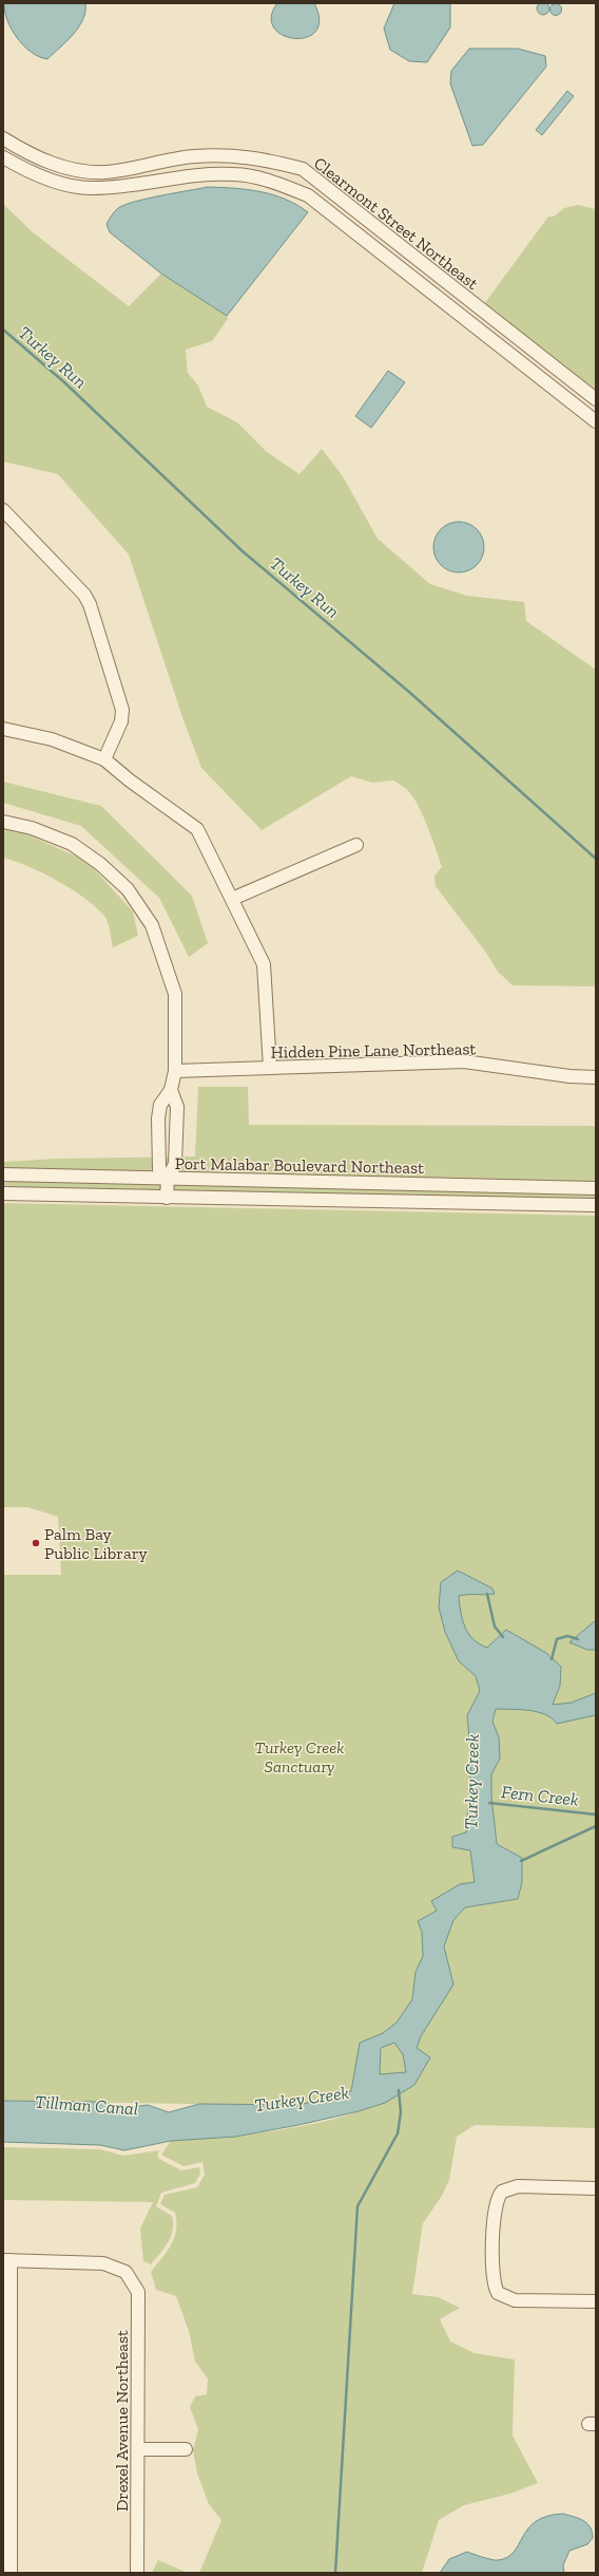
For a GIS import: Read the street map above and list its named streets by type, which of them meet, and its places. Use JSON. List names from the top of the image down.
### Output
{
  "streets": {
    "street": [
      "Clearmont Street Northeast",
      "Hidden Pine Lane Northeast",
      "Port Malabar Boulevard Northeast",
      "Drexel Avenue Northeast"
    ]
  },
  "water": [
    "Turkey Run",
    "Turkey Creek",
    "Fern Creek",
    "Tillman Canal"
  ],
  "parks": ["Turkey Creek Sanctuary"],
  "places": ["Palm Bay Public Library"]
}
